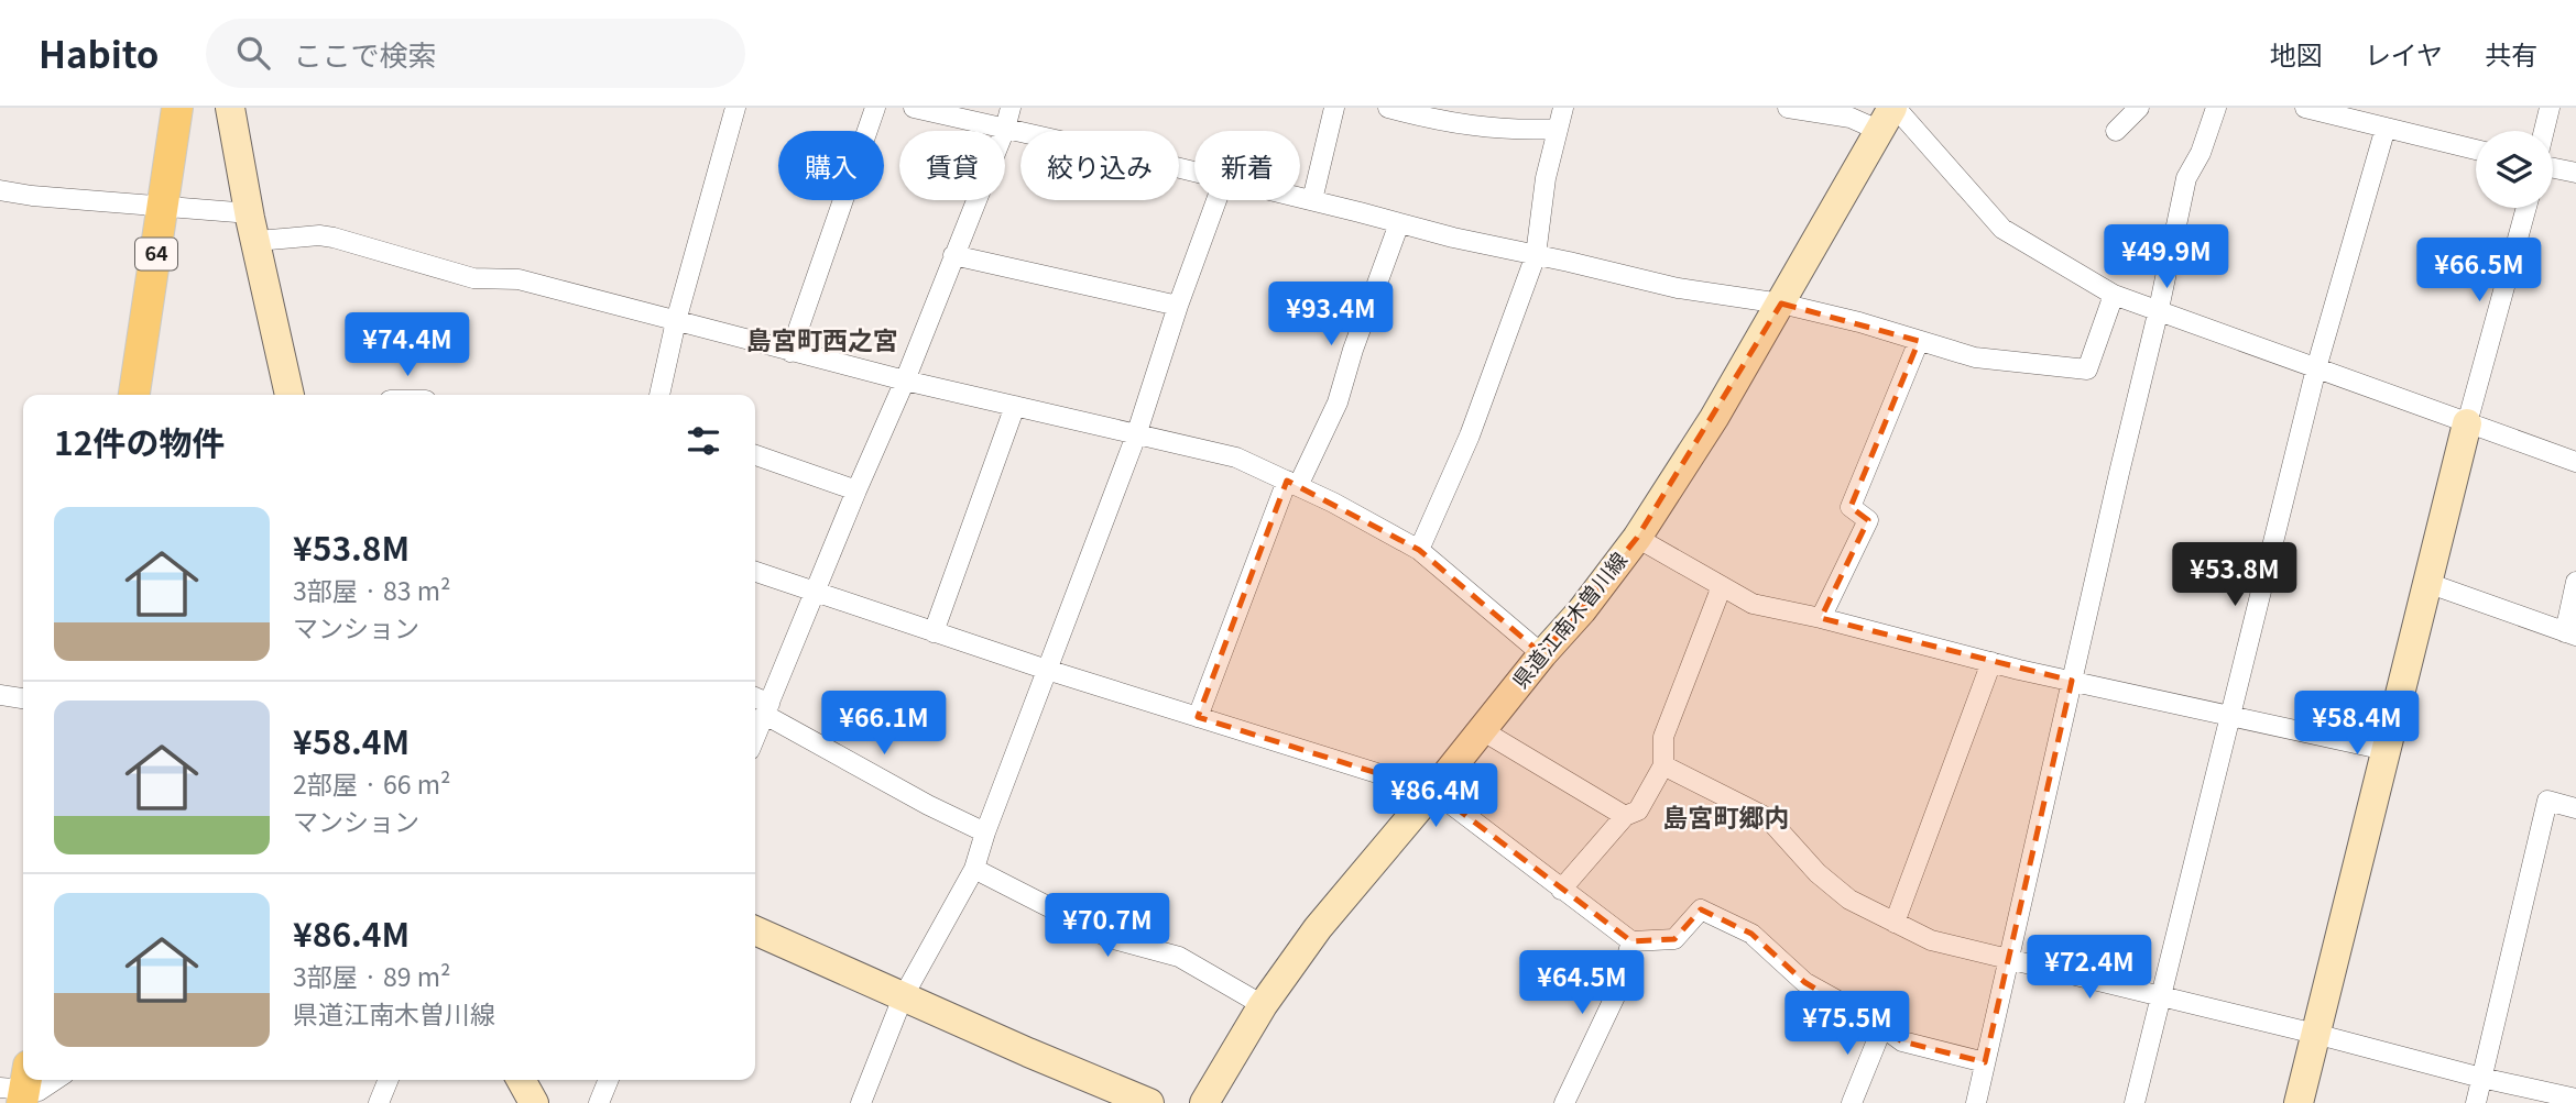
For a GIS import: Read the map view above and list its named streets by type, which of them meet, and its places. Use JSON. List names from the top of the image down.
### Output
{
  "streets": {
    "main road": ["64"],
    "street": ["県道江南木曽川線"]
  },
  "districts": ["島宮町西之宮", "島宮町郷内"],
  "page": {
    "header": "Habito",
    "search": "ここで検索",
    "nav": ["地図", "レイヤ", "共有"],
    "chip": [
      "購入",
      "賃貸",
      "絞り込み",
      "新着"
    ],
    "price": [
      "¥49.9M",
      "¥66.5M",
      "¥93.4M",
      "¥74.4M",
      "¥53.8M",
      "¥66.1M",
      "¥58.4M",
      "¥86.4M",
      "¥70.7M",
      "¥72.4M",
      "¥64.5M",
      "¥75.5M"
    ],
    "heading": "12件の物件",
    "list": [
      {
        "name": "¥53.8M",
        "note": "3部屋 · 83 m² · マンション"
      },
      {
        "name": "¥58.4M",
        "note": "2部屋 · 66 m² · マンション"
      },
      {
        "name": "¥86.4M",
        "note": "3部屋 · 89 m² · 県道江南木曽川線"
      }
    ]
  }
}
